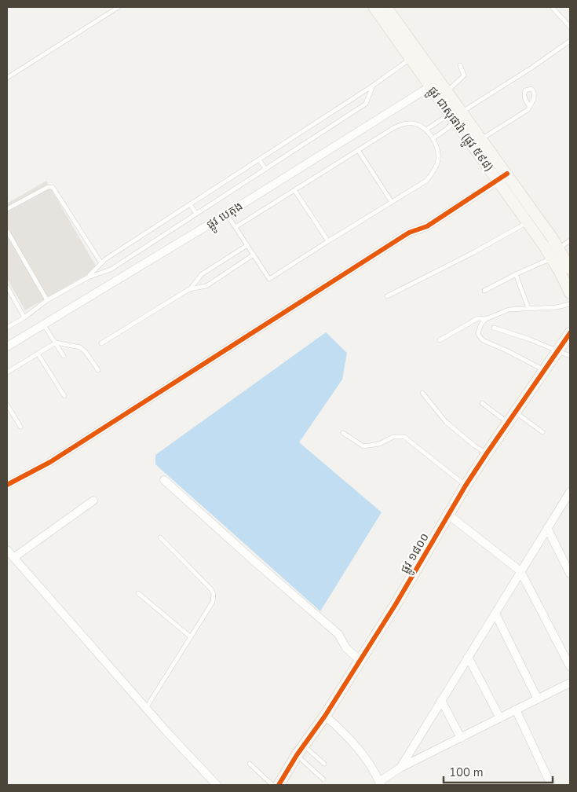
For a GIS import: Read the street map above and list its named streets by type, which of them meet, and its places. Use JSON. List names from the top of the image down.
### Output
{
  "streets": {
    "main road": ["ផ្លូវ ជាសុផារ៉ា (ផ្លូវ ៥៩៨)", "ផ្លូវ ១៨០០"],
    "street": ["ផ្លូវ បេតុង"]
  },
  "crossings": [
    ["ផ្លូវ ជាសុផារ៉ា (ផ្លូវ ៥៩៨)", "ផ្លូវ បេតុង"]
  ],
  "scale_bar": "100 m"
}
